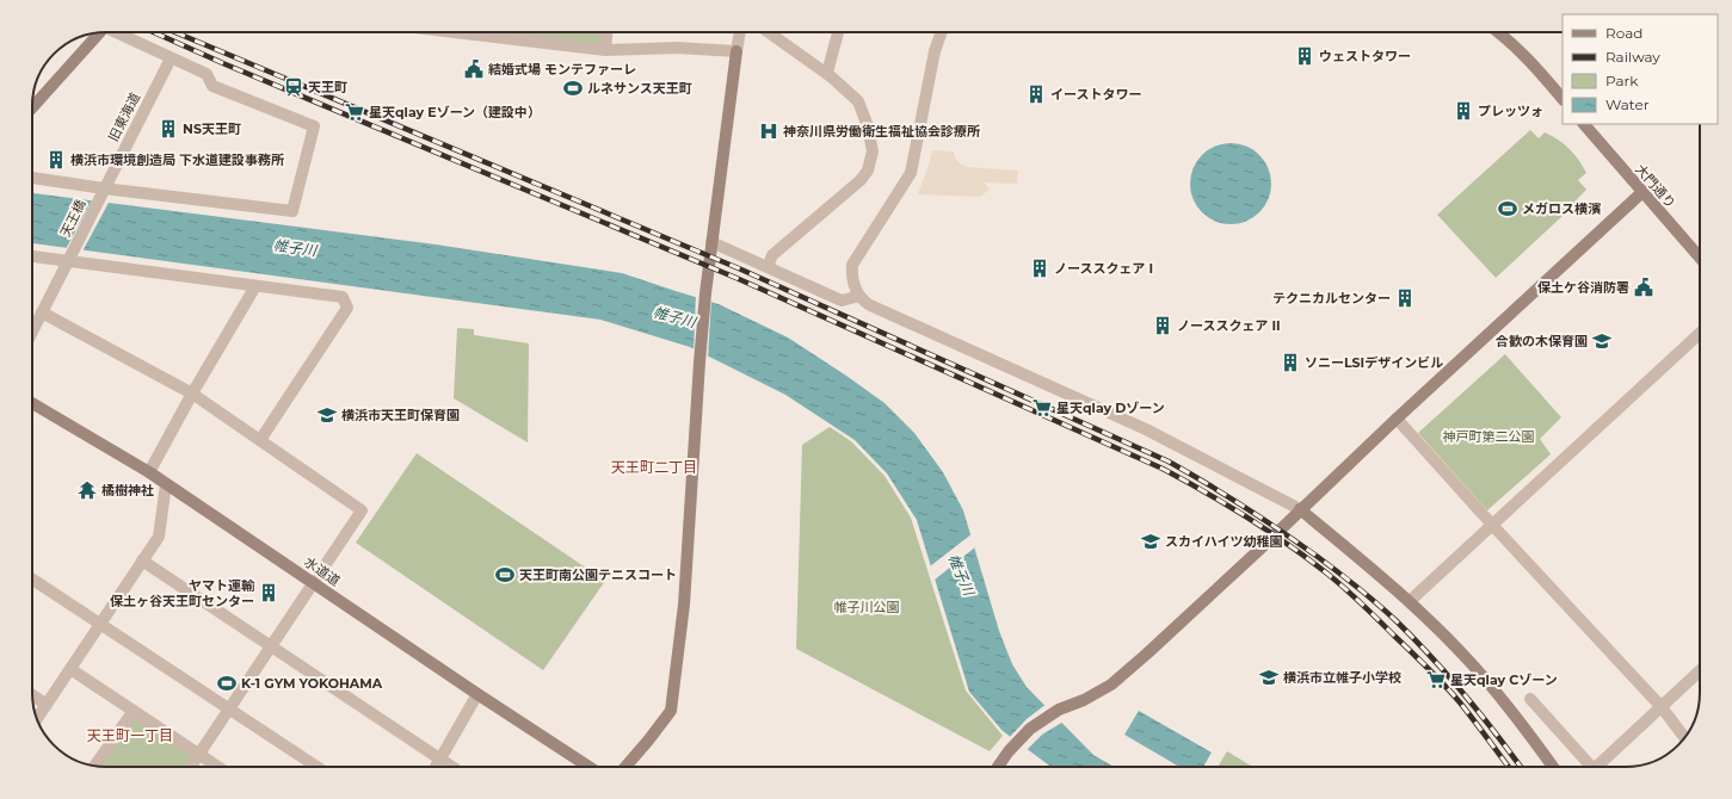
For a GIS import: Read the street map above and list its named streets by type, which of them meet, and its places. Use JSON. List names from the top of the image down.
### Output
{
  "streets": {
    "street": [
      "旧東海道",
      "大門通り",
      "天王橋",
      "水道道"
    ]
  },
  "crossings": [
    ["旧東海道", "天王橋"]
  ],
  "districts": ["天王町二丁目", "天王町一丁目"],
  "water": ["帷子川"],
  "parks": ["神戸町第二公園", "帷子川公園"],
  "places": {
    "building": [
      "ウェストタワー",
      "イーストタワー",
      "プレッツォ",
      "NS天王町",
      "横浜市環境創造局 下水道建設事務所",
      "ノーススクェア I",
      "テクニカルセンター",
      "ノーススクェア II",
      "ソニーLSIデザインビル",
      "ヤマト運輸 保土ヶ谷天王町センター"
    ],
    "public building": ["結婚式場 モンテファーレ", "保土ケ谷消防署"],
    "station": ["天王町"],
    "sports": [
      "ルネサンス天王町",
      "メガロス横濱",
      "天王町南公園テニスコート",
      "K-1 GYM YOKOHAMA"
    ],
    "supermarket": ["星天qlay Eゾーン（建設中）", "星天qlay Dゾーン", "星天qlay Cゾーン"],
    "hospital": ["神奈川県労働衛生福祉協会診療所"],
    "school or university": [
      "合歓の木保育園",
      "横浜市天王町保育園",
      "スカイハイツ幼稚園",
      "横浜市立帷子小学校"
    ],
    "temple": ["橘樹神社"]
  },
  "legend": [
    "Road",
    "Railway",
    "Park",
    "Water"
  ]
}
